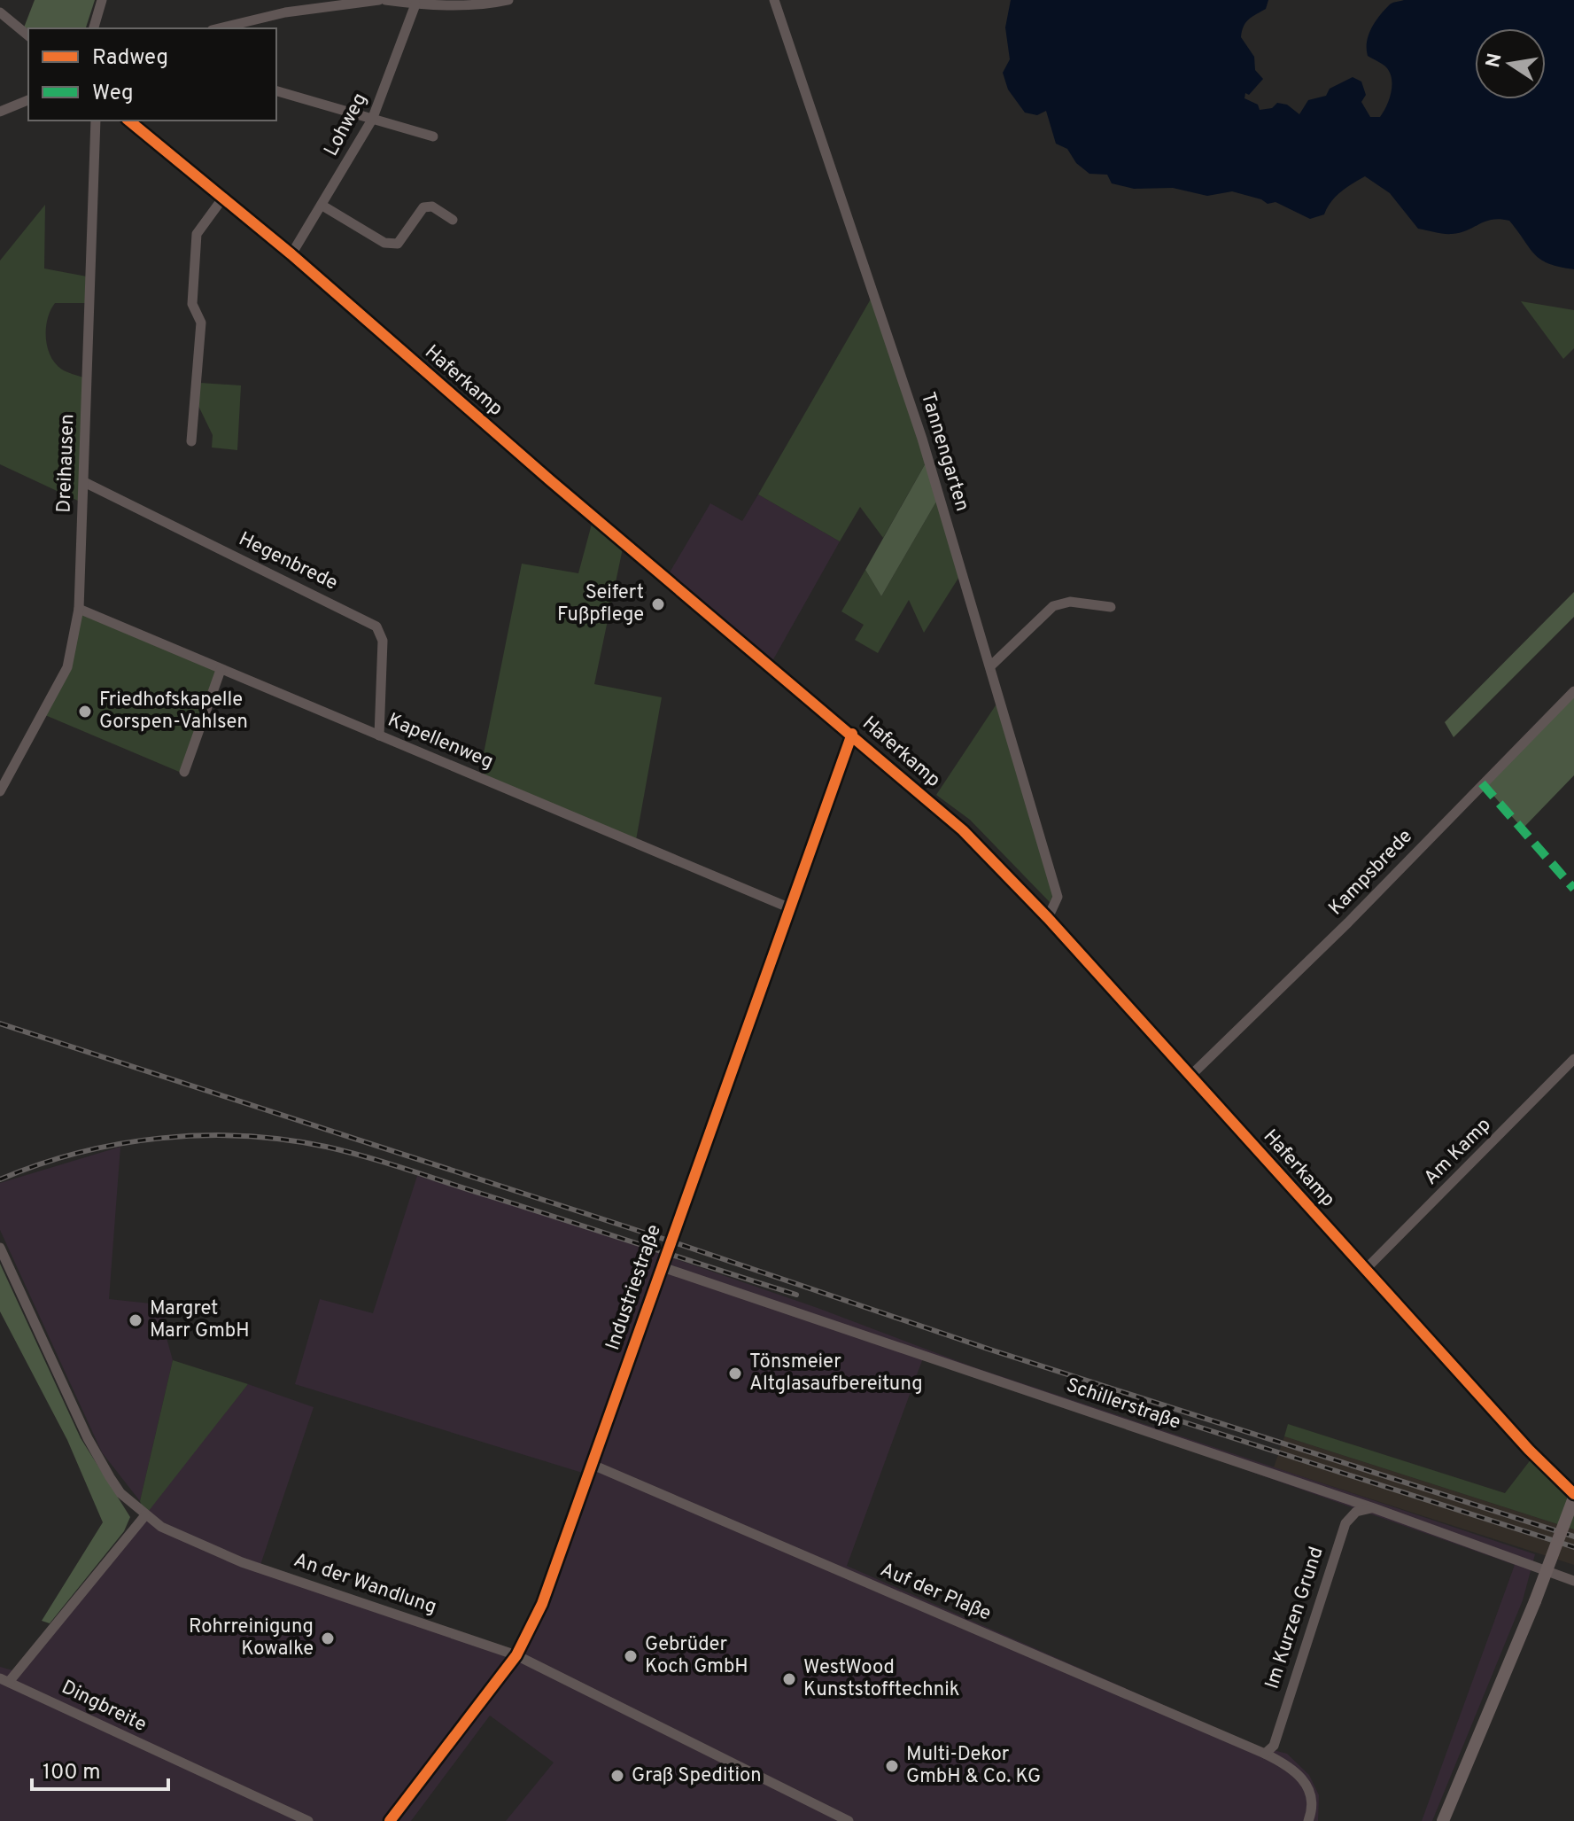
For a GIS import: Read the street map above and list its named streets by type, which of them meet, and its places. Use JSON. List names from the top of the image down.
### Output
{
  "streets": {
    "street": [
      "Lohweg",
      "Haferkamp",
      "Tannengarten",
      "Dreihausen",
      "Hegenbrede",
      "Kapellenweg",
      "Kampsbrede",
      "Am Kamp",
      "Industriestraße",
      "Schillerstraße",
      "An der Wandlung",
      "Auf der Plaße",
      "Im Kurzen Grund",
      "Dingbreite"
    ]
  },
  "crossings": [
    ["Lohweg", "Haferkamp"],
    ["Haferkamp", "Tannengarten"],
    ["Haferkamp", "Kampsbrede"],
    ["Haferkamp", "Am Kamp"],
    ["Haferkamp", "Industriestraße"],
    ["Dreihausen", "Hegenbrede"],
    ["Dreihausen", "Kapellenweg"],
    ["Hegenbrede", "Kapellenweg"],
    ["Kapellenweg", "Industriestraße"],
    ["Industriestraße", "Schillerstraße"],
    ["Industriestraße", "An der Wandlung"],
    ["Industriestraße", "Auf der Plaße"],
    ["Schillerstraße", "Im Kurzen Grund"],
    ["Auf der Plaße", "Im Kurzen Grund"]
  ],
  "places": [
    "Seifert Fußpflege",
    "Friedhofskapelle Gorspen-Vahlsen",
    "Margret Marr GmbH",
    "Tönsmeier Altglasaufbereitung",
    "Rohrreinigung Kowalke",
    "Gebrüder Koch GmbH",
    "WestWood Kunststofftechnik",
    "Multi-Dekor GmbH & Co. KG",
    "Graß Spedition"
  ],
  "legend": ["Radweg", "Weg"],
  "scale_bar": "100 m",
  "north": "left"
}
